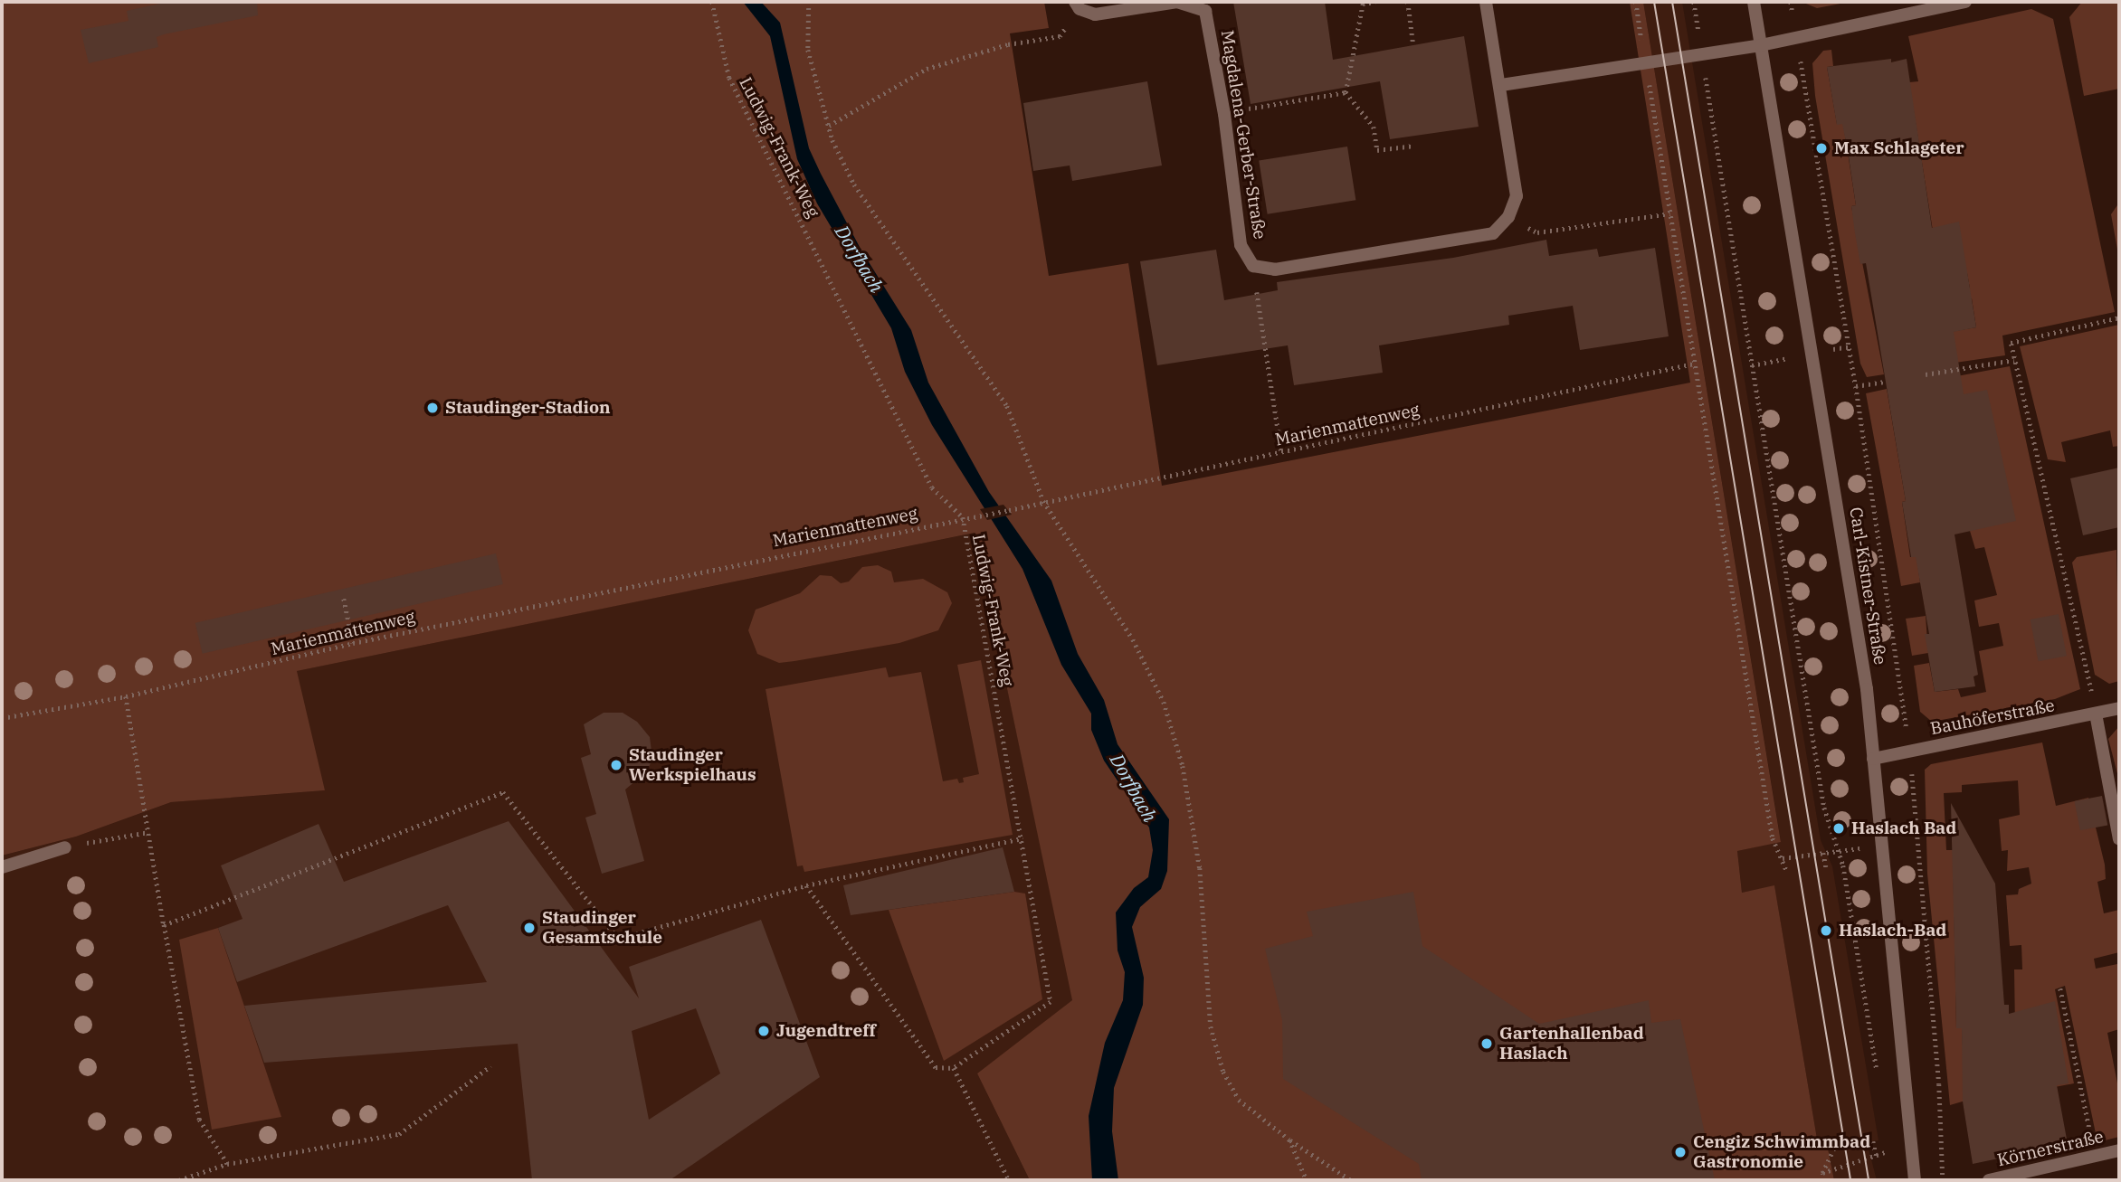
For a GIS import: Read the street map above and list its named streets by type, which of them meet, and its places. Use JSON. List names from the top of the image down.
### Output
{
  "streets": {
    "street": [
      "Magdalena-Gerber-Straße",
      "Carl-Kistner-Straße",
      "Bauhöferstraße",
      "Körnerstraße"
    ],
    "path": ["Ludwig-Frank-Weg", "Marienmattenweg"]
  },
  "crossings": [
    ["Ludwig-Frank-Weg", "Marienmattenweg"],
    ["Carl-Kistner-Straße", "Bauhöferstraße"]
  ],
  "water": ["Dorfbach"],
  "places": [
    "Max Schlageter",
    "Staudinger-Stadion",
    "Staudinger Werkspielhaus",
    "Haslach Bad",
    "Staudinger Gesamtschule",
    "Haslach-Bad",
    "Jugendtreff",
    "Gartenhallenbad Haslach",
    "Cengiz Schwimmbad Gastronomie"
  ]
}
